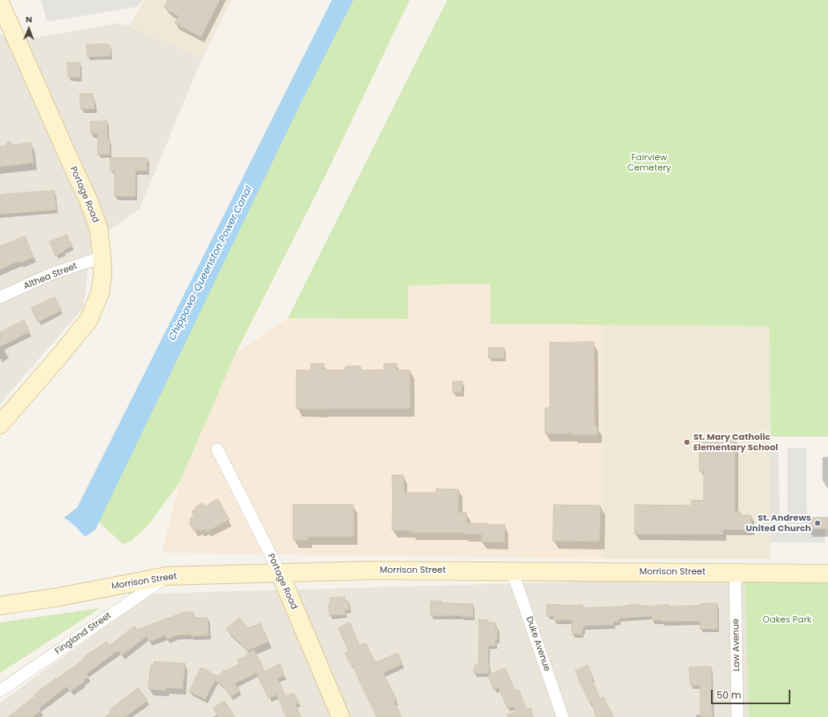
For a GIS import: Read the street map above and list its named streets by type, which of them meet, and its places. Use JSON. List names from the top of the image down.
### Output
{
  "streets": {
    "street": [
      "Portage Road",
      "Althea Street",
      "Morrison Street",
      "Fingland Street",
      "Duke Avenue",
      "Law Avenue"
    ]
  },
  "crossings": [
    ["Portage Road", "Althea Street"],
    ["Portage Road", "Morrison Street"],
    ["Morrison Street", "Fingland Street"],
    ["Morrison Street", "Duke Avenue"],
    ["Morrison Street", "Law Avenue"]
  ],
  "water": ["Chippawa-Queenston Power Canal"],
  "parks": ["Fairview Cemetery", "Oakes Park"],
  "places": ["St. Mary Catholic Elementary School", "St. Andrews United Church"],
  "scale_bar": "50 m",
  "north": "top"
}
